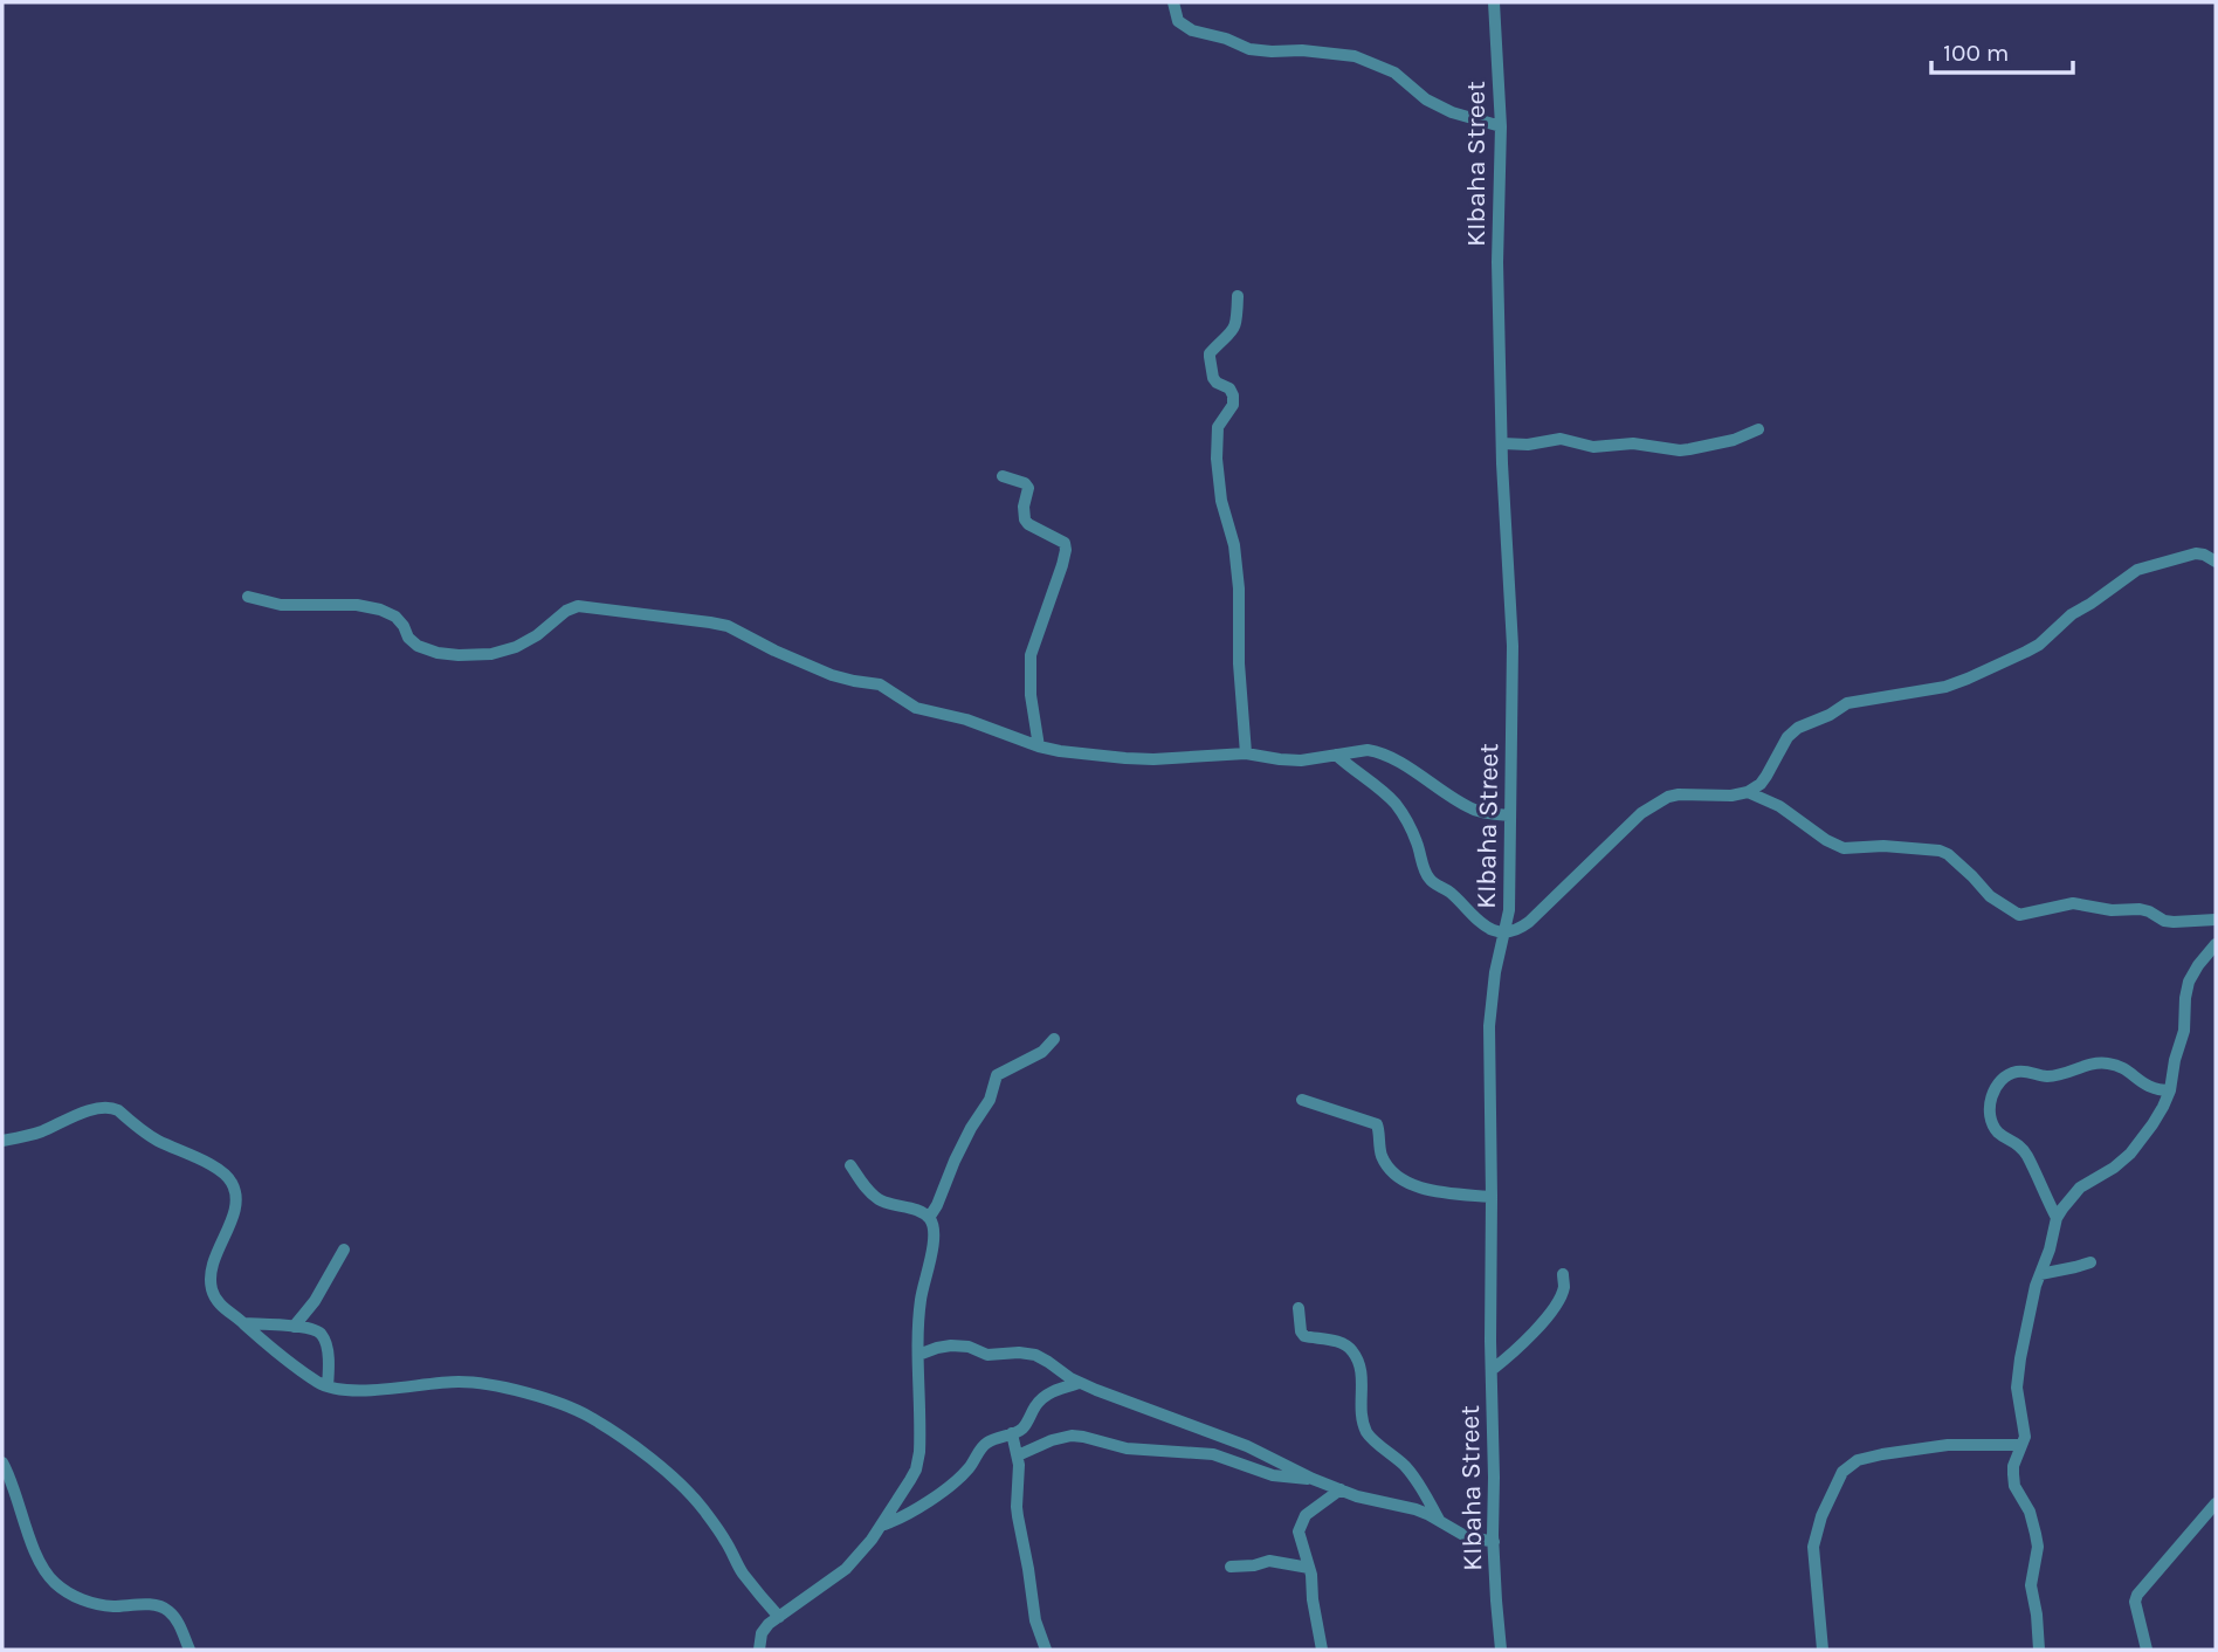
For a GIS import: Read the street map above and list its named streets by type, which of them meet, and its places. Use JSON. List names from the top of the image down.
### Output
{
  "streets": {
    "street": ["KIbaha Street"]
  },
  "scale_bar": "100 m"
}
